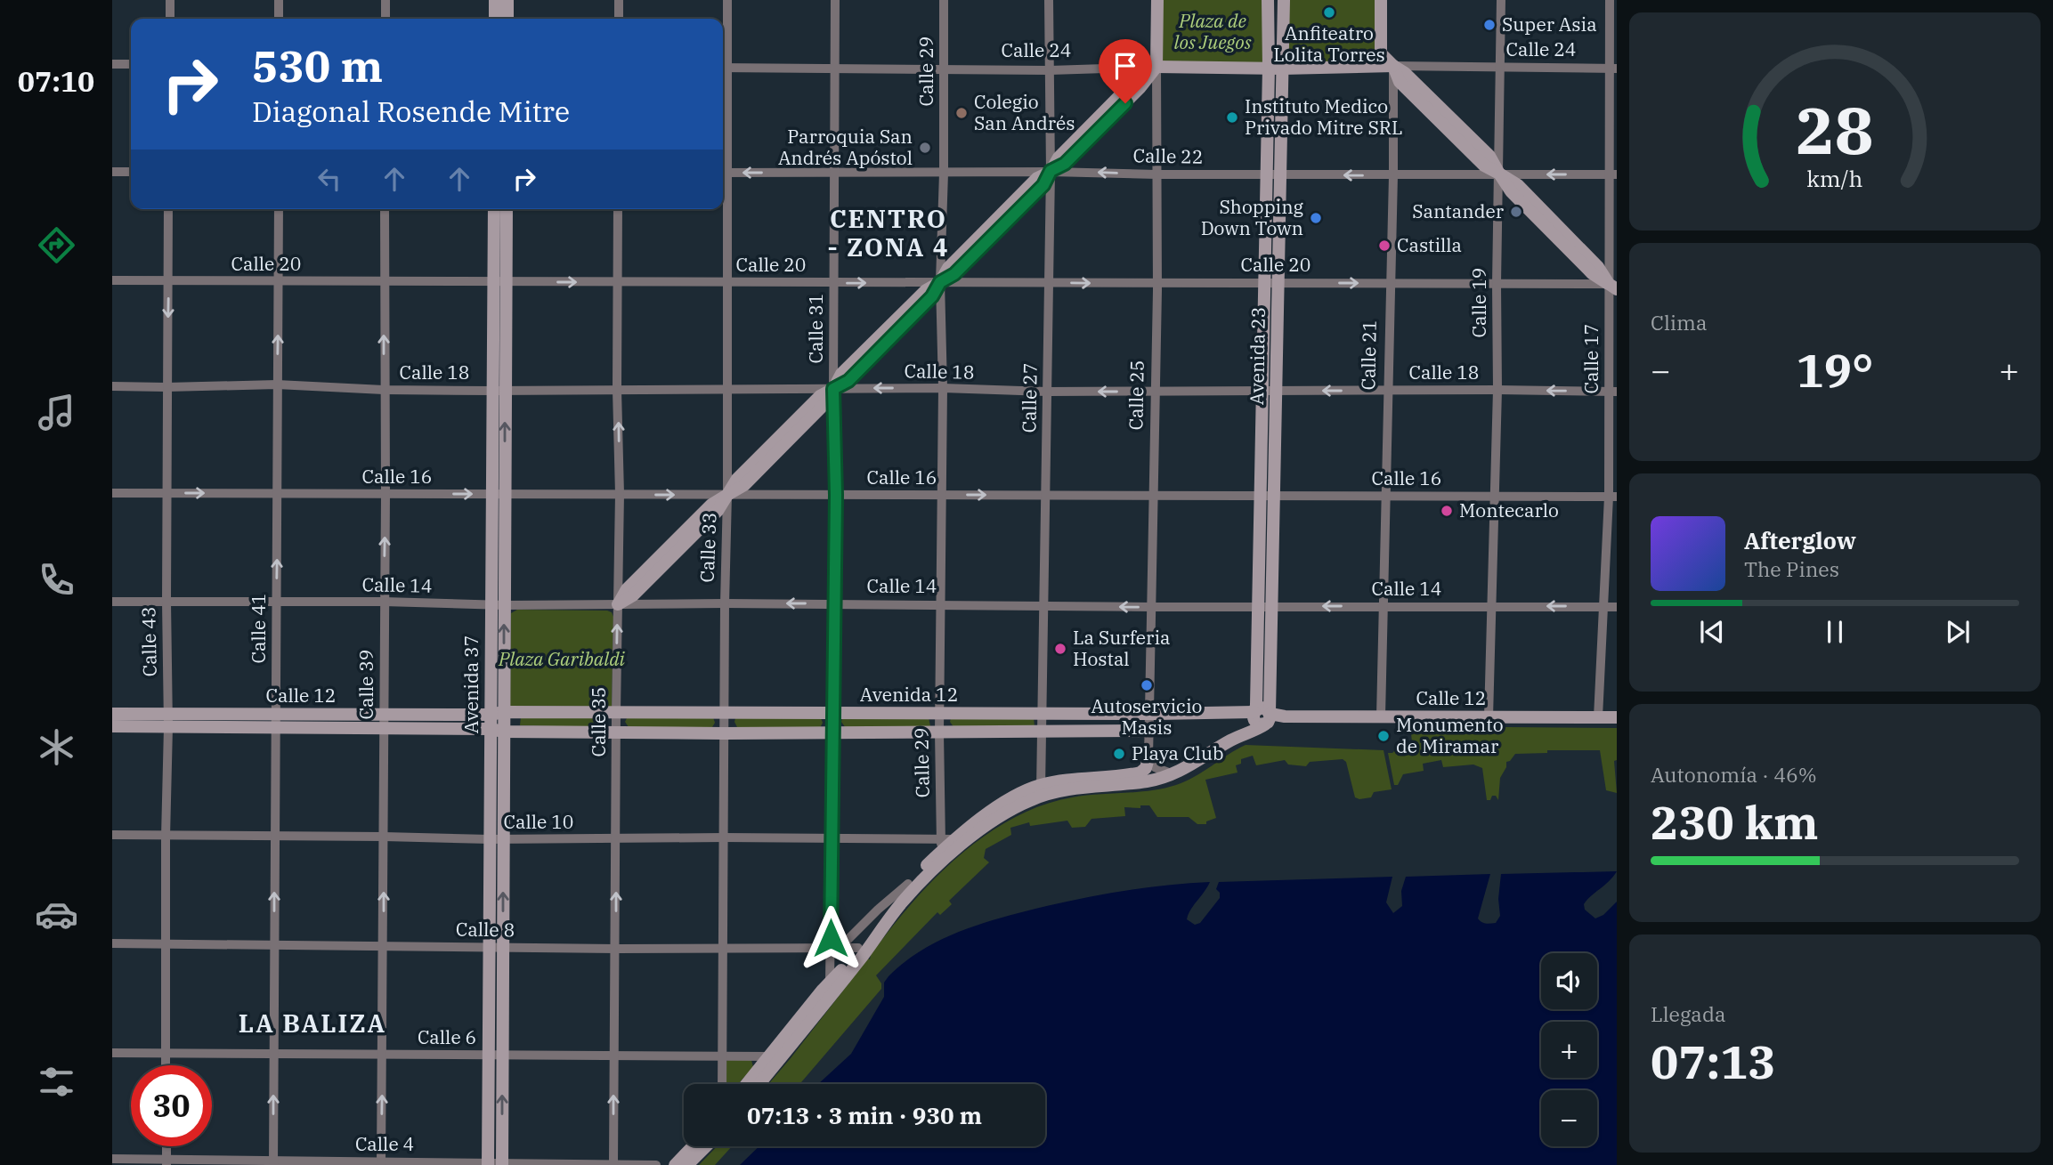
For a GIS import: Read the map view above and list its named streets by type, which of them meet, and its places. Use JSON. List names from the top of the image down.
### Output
{
  "streets": {
    "main road": [
      "Calle 24",
      "Calle 21",
      "Avenida 23",
      "Calle 25",
      "Avenida 37",
      "Avenida 12",
      "Calle 12"
    ],
    "street": [
      "Calle 29",
      "Calle 22",
      "Calle 20",
      "Calle 19",
      "Calle 31",
      "Calle 17",
      "Calle 18",
      "Calle 27",
      "Calle 16",
      "Calle 33",
      "Calle 14",
      "Calle 41",
      "Calle 43",
      "Calle 39",
      "Calle 35",
      "Calle 10",
      "Calle 8",
      "Calle 6",
      "Calle 4"
    ]
  },
  "crossings": [
    ["Calle 24", "Calle 29"],
    ["Calle 24", "Calle 19"],
    ["Calle 24", "Calle 31"],
    ["Calle 24", "Calle 21"],
    ["Calle 24", "Avenida 23"],
    ["Calle 24", "Calle 17"],
    ["Calle 24", "Calle 25"],
    ["Calle 24", "Calle 27"],
    ["Calle 24", "Calle 33"],
    ["Calle 29", "Calle 22"],
    ["Calle 29", "Calle 20"],
    ["Calle 29", "Calle 18"],
    ["Calle 29", "Calle 16"],
    ["Calle 29", "Calle 14"],
    ["Calle 29", "Avenida 12"],
    ["Calle 29", "Calle 10"],
    ["Calle 22", "Calle 19"],
    ["Calle 22", "Calle 31"],
    ["Calle 22", "Calle 21"],
    ["Calle 22", "Avenida 23"],
    ["Calle 22", "Calle 17"],
    ["Calle 22", "Calle 25"],
    ["Calle 22", "Calle 27"],
    ["Calle 22", "Calle 33"],
    ["Calle 20", "Calle 19"],
    ["Calle 20", "Calle 31"],
    ["Calle 20", "Calle 21"],
    ["Calle 20", "Avenida 23"],
    ["Calle 20", "Calle 17"],
    ["Calle 20", "Calle 25"],
    ["Calle 20", "Calle 27"],
    ["Calle 20", "Calle 33"],
    ["Calle 20", "Calle 41"],
    ["Calle 20", "Calle 43"],
    ["Calle 20", "Calle 39"],
    ["Calle 20", "Avenida 37"],
    ["Calle 20", "Calle 35"],
    ["Calle 19", "Calle 18"],
    ["Calle 19", "Calle 16"],
    ["Calle 19", "Calle 14"],
    ["Calle 19", "Calle 12"],
    ["Calle 31", "Calle 18"],
    ["Calle 31", "Calle 16"],
    ["Calle 31", "Calle 14"],
    ["Calle 31", "Avenida 12"],
    ["Calle 31", "Calle 10"],
    ["Calle 31", "Calle 8"],
    ["Calle 21", "Calle 18"],
    ["Calle 21", "Calle 16"],
    ["Calle 21", "Calle 14"],
    ["Calle 21", "Calle 12"],
    ["Avenida 23", "Calle 18"],
    ["Avenida 23", "Calle 16"],
    ["Avenida 23", "Calle 14"],
    ["Avenida 23", "Avenida 12"],
    ["Avenida 23", "Calle 12"],
    ["Calle 17", "Calle 18"],
    ["Calle 17", "Calle 16"],
    ["Calle 17", "Calle 14"],
    ["Calle 17", "Calle 12"],
    ["Calle 18", "Calle 25"],
    ["Calle 18", "Calle 27"],
    ["Calle 18", "Calle 33"],
    ["Calle 18", "Calle 41"],
    ["Calle 18", "Calle 43"],
    ["Calle 18", "Calle 39"],
    ["Calle 18", "Avenida 37"],
    ["Calle 18", "Calle 35"],
    ["Calle 25", "Calle 16"],
    ["Calle 25", "Calle 14"],
    ["Calle 25", "Avenida 12"],
    ["Calle 27", "Calle 16"],
    ["Calle 27", "Calle 14"],
    ["Calle 27", "Avenida 12"],
    ["Calle 16", "Calle 33"],
    ["Calle 16", "Calle 41"],
    ["Calle 16", "Calle 43"],
    ["Calle 16", "Calle 39"],
    ["Calle 16", "Avenida 37"],
    ["Calle 16", "Calle 35"],
    ["Calle 33", "Calle 14"],
    ["Calle 33", "Avenida 12"],
    ["Calle 33", "Calle 10"],
    ["Calle 33", "Calle 8"],
    ["Calle 33", "Calle 6"],
    ["Calle 14", "Calle 41"],
    ["Calle 14", "Calle 43"],
    ["Calle 14", "Calle 39"],
    ["Calle 14", "Avenida 37"],
    ["Calle 14", "Calle 35"],
    ["Calle 41", "Calle 12"],
    ["Calle 41", "Calle 10"],
    ["Calle 41", "Calle 8"],
    ["Calle 41", "Calle 6"],
    ["Calle 41", "Calle 4"],
    ["Calle 43", "Calle 12"],
    ["Calle 43", "Calle 10"],
    ["Calle 43", "Calle 8"],
    ["Calle 43", "Calle 6"],
    ["Calle 39", "Calle 12"],
    ["Calle 39", "Calle 10"],
    ["Calle 39", "Calle 8"],
    ["Calle 39", "Calle 6"],
    ["Calle 39", "Calle 4"],
    ["Avenida 37", "Avenida 12"],
    ["Avenida 37", "Calle 12"],
    ["Avenida 37", "Calle 10"],
    ["Avenida 37", "Calle 8"],
    ["Avenida 37", "Calle 6"],
    ["Avenida 37", "Calle 4"],
    ["Avenida 12", "Calle 12"],
    ["Avenida 12", "Calle 35"],
    ["Calle 35", "Calle 10"],
    ["Calle 35", "Calle 8"],
    ["Calle 35", "Calle 6"],
    ["Calle 35", "Calle 4"]
  ],
  "one_way": [
    "Calle 22",
    "Calle 41",
    "Calle 39",
    "Calle 35"
  ],
  "districts": ["CENTRO - ZONA 4", "LA BALIZA"],
  "parks": ["Plaza de los Juegos", "Plaza Garibaldi"],
  "places": [
    "Anfiteatro Lolita Torres",
    "Super Asia",
    "Colegio San Andrés",
    "Instituto Medico Privado Mitre SRL",
    "Parroquia San Andrés Apóstol",
    "Santander",
    "Shopping Down Town",
    "Castilla",
    "Montecarlo",
    "La Surferia Hostal",
    "Autoservicio Masis",
    "Monumento de Miramar",
    "Playa Club"
  ],
  "page": {
    "tabs": "07:10",
    "turn": ["530 m", "Diagonal Rosende Mitre"],
    "tile": [
      "Clima",
      ["Autonomía · 46%", "230 km"],
      ["Llegada", "07:13"]
    ],
    "heat": ["−", "19°", "+"],
    "song": ["Afterglow", "The Pines"],
    "map_buttons": ["+", "−"],
    "limit": "30",
    "trip": "07:13 · 3 min · 930 m",
    "gauge": ["28", "km/h"]
  }
}
